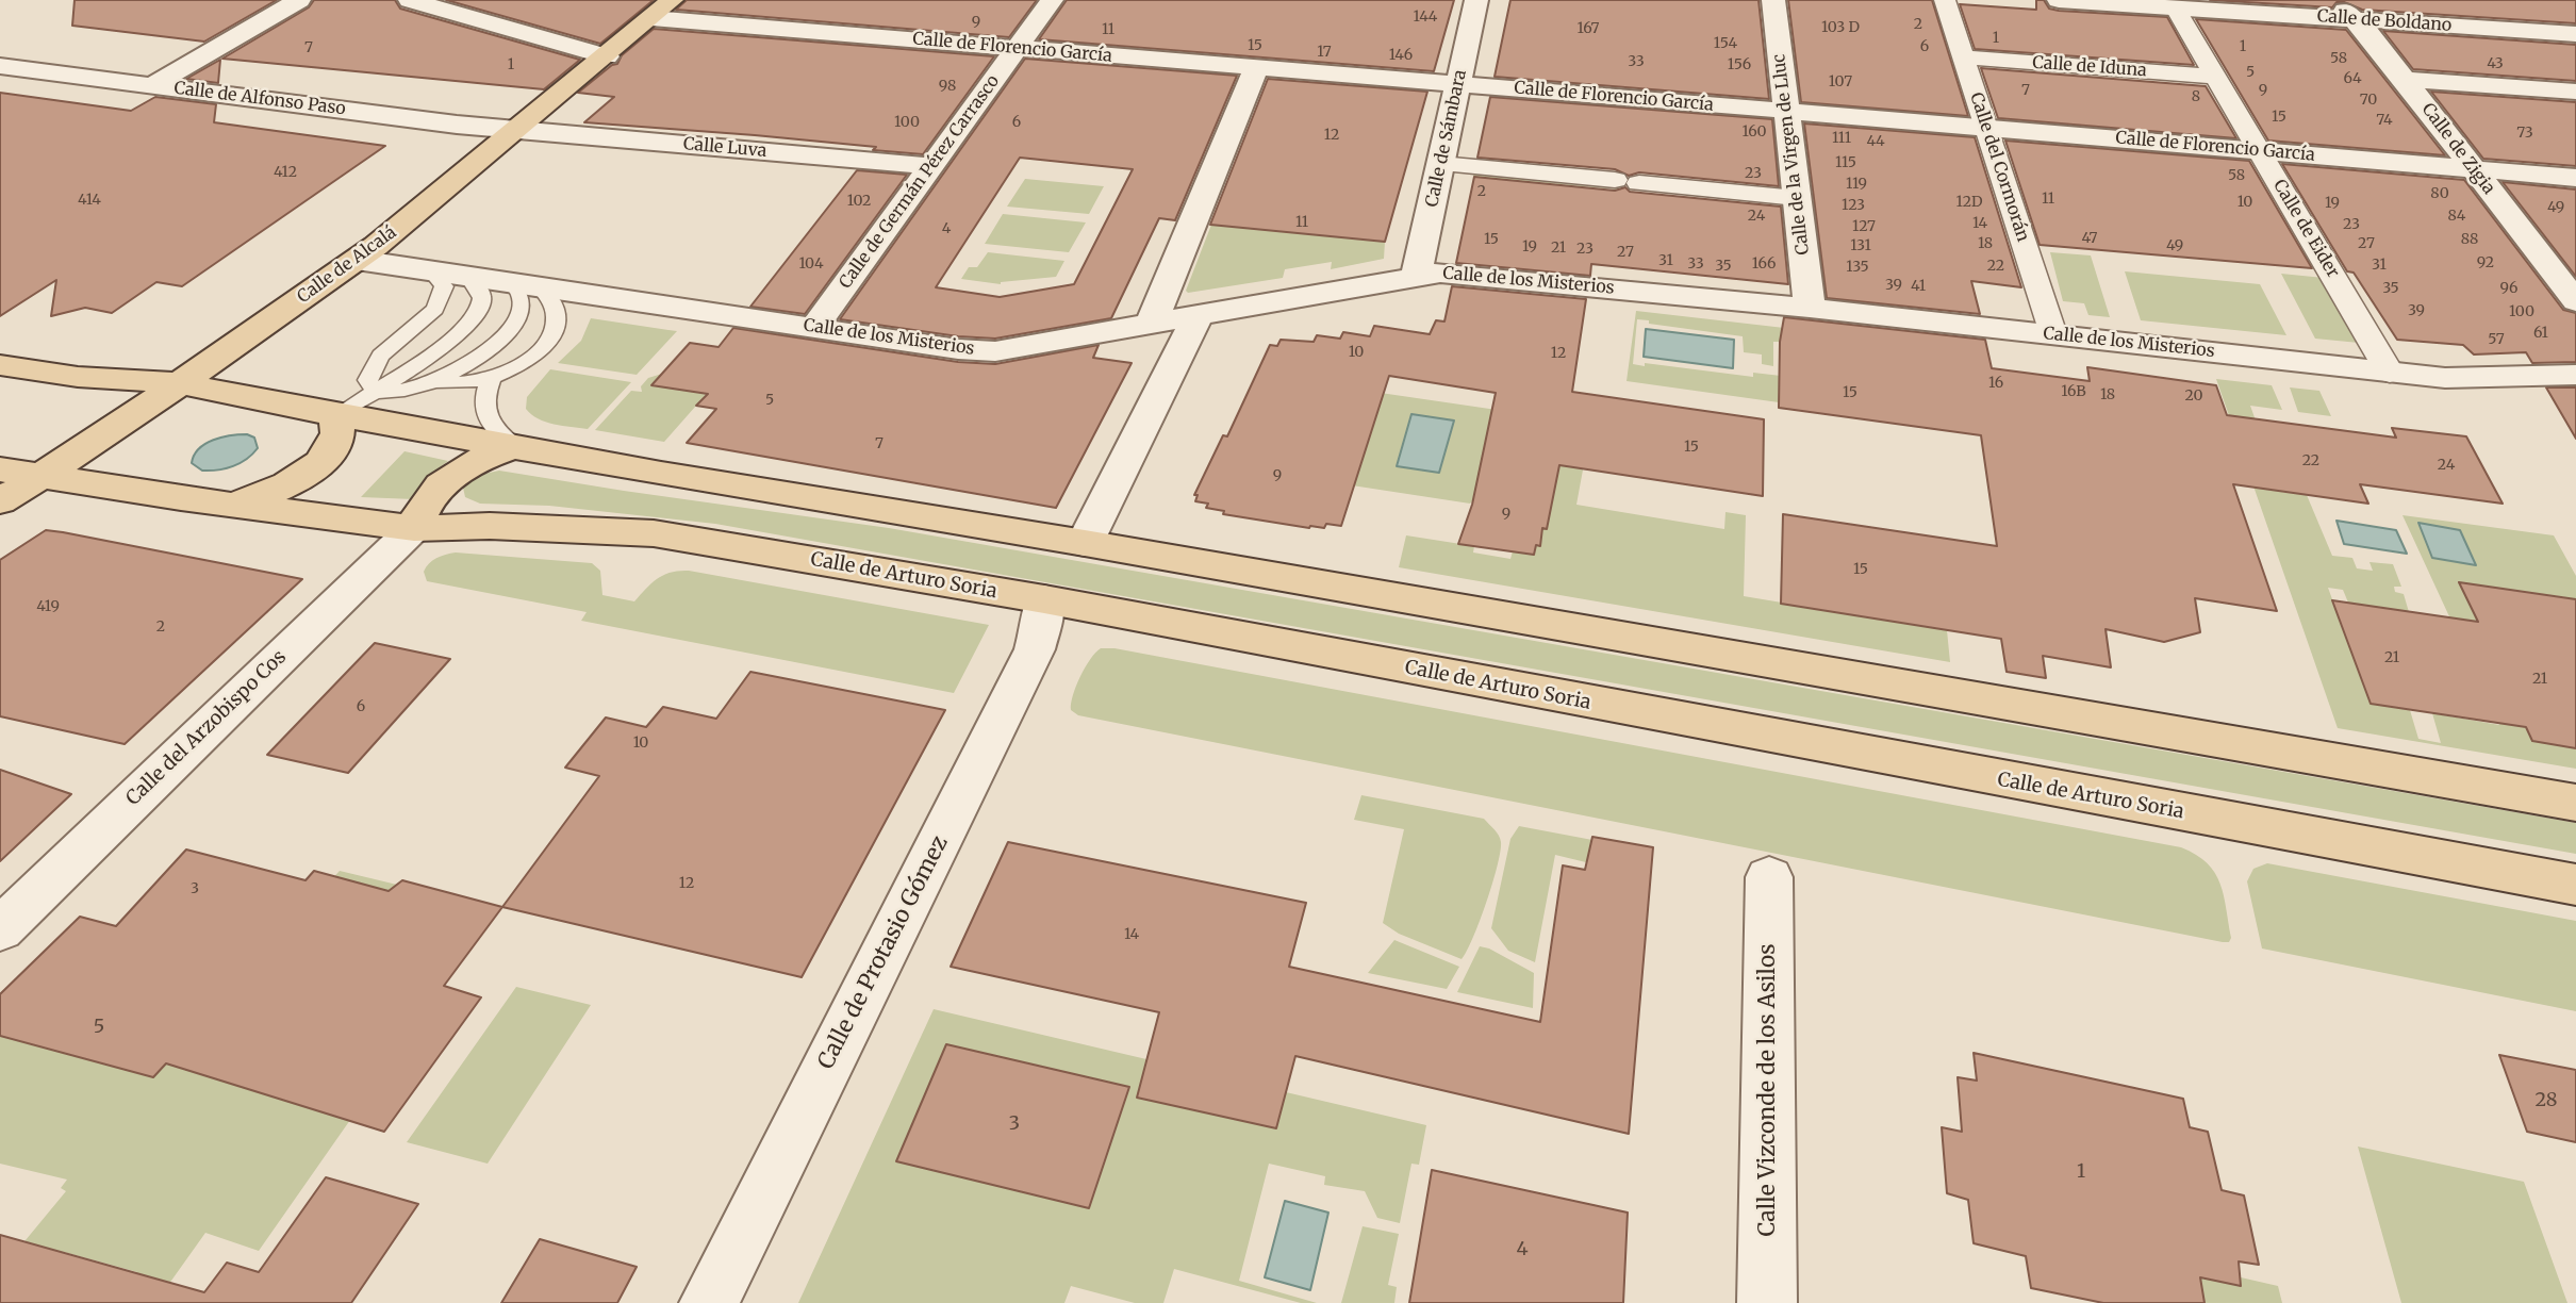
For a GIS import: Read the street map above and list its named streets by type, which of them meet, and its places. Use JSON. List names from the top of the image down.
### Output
{
  "streets": {
    "main road": ["Calle de Alcalá", "Calle de Arturo Soria"],
    "street": [
      "Calle de Boldano",
      "Calle de Florencio García",
      "Calle de Iduna",
      "Calle de Alfonso Paso",
      "Calle de Sámbara",
      "Calle Luva",
      "Calle de Zigia",
      "Calle de la Virgen de Lluc",
      "Calle del Cormorán",
      "Calle de Germán Pérez Carrasco",
      "Calle de Eider",
      "Calle de los Misterios",
      "Calle del Arzobispo Cos",
      "Calle de Protasio Gómez",
      "Calle Vizconde de los Asilos"
    ]
  },
  "crossings": [
    ["Calle de Boldano", "Calle de Zigia"],
    ["Calle de Boldano", "Calle de Eider"],
    ["Calle de Florencio García", "Calle de Sámbara"],
    ["Calle de Florencio García", "Calle de Zigia"],
    ["Calle de Florencio García", "Calle de la Virgen de Lluc"],
    ["Calle de Florencio García", "Calle del Cormorán"],
    ["Calle de Florencio García", "Calle de Germán Pérez Carrasco"],
    ["Calle de Florencio García", "Calle de Eider"],
    ["Calle de Florencio García", "Calle de Alcalá"],
    ["Calle de Iduna", "Calle del Cormorán"],
    ["Calle de Iduna", "Calle de Eider"],
    ["Calle de Alfonso Paso", "Calle Luva"],
    ["Calle de Alfonso Paso", "Calle de Alcalá"],
    ["Calle de Sámbara", "Calle de los Misterios"],
    ["Calle Luva", "Calle de Germán Pérez Carrasco"],
    ["Calle Luva", "Calle de Alcalá"],
    ["Calle de la Virgen de Lluc", "Calle de los Misterios"],
    ["Calle del Cormorán", "Calle de los Misterios"],
    ["Calle de Germán Pérez Carrasco", "Calle de los Misterios"],
    ["Calle de Eider", "Calle de los Misterios"],
    ["Calle de Alcalá", "Calle de los Misterios"],
    ["Calle de Alcalá", "Calle de Arturo Soria"],
    ["Calle de Arturo Soria", "Calle del Arzobispo Cos"],
    ["Calle de Arturo Soria", "Calle de Protasio Gómez"]
  ],
  "house_numbers": [
    "144",
    "9",
    "2",
    "103 D",
    "167",
    "11",
    "1",
    "154",
    "15",
    "6",
    "1",
    "7",
    "17",
    "146",
    "58",
    "33",
    "43",
    "1",
    "156",
    "5",
    "64",
    "107",
    "98",
    "7",
    "9",
    "8",
    "70",
    "15",
    "74",
    "100",
    "6",
    "160",
    "73",
    "12",
    "111",
    "44",
    "115",
    "412",
    "23",
    "58",
    "119",
    "2",
    "80",
    "11",
    "414",
    "102",
    "12D",
    "10",
    "19",
    "123",
    "49",
    "24",
    "84",
    "11",
    "14",
    "23",
    "127",
    "4",
    "47",
    "15",
    "88",
    "18",
    "27",
    "131",
    "49",
    "19",
    "21",
    "23",
    "27",
    "31",
    "92",
    "104",
    "33",
    "166",
    "31",
    "35",
    "22",
    "135",
    "39",
    "41",
    "35",
    "96",
    "39",
    "100",
    "61",
    "57",
    "10",
    "12",
    "16",
    "16B",
    "15",
    "18",
    "20",
    "5",
    "7",
    "15",
    "22",
    "24",
    "9",
    "9",
    "15",
    "419",
    "2",
    "21",
    "21",
    "6",
    "10",
    "12",
    "3",
    "14",
    "5",
    "28",
    "3",
    "1",
    "4"
  ]
}
